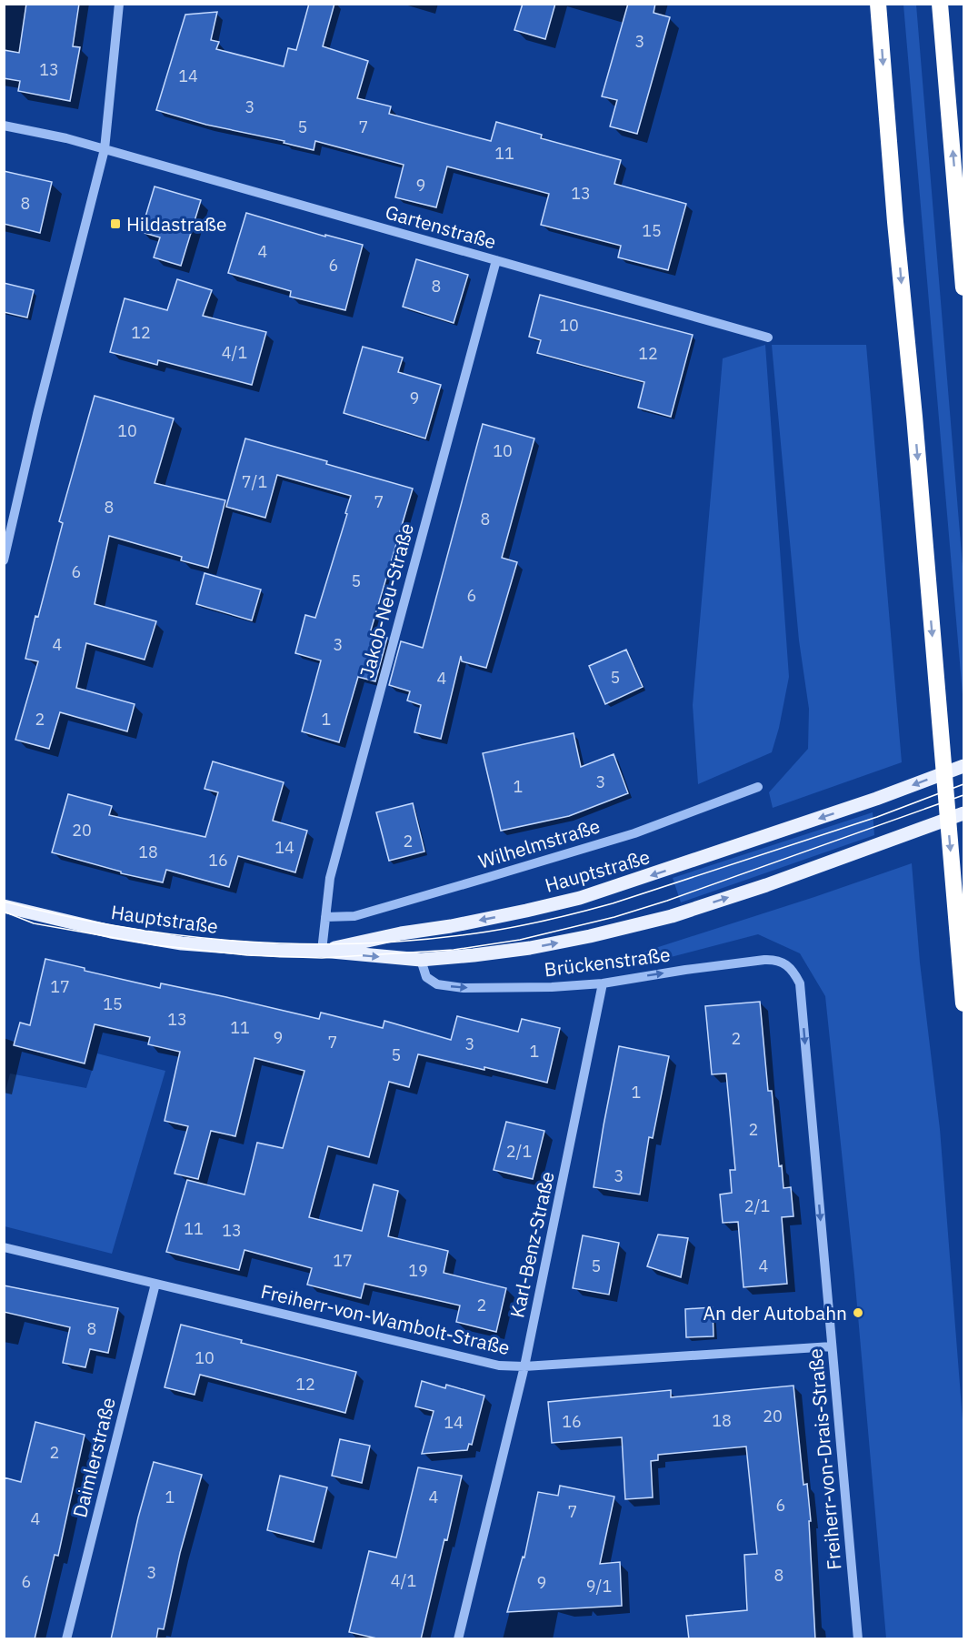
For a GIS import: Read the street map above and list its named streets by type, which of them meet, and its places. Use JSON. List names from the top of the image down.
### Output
{
  "streets": {
    "main road": ["Hauptstraße"],
    "street": [
      "Gartenstraße",
      "Jakob-Neu-Straße",
      "Wilhelmstraße",
      "Brückenstraße",
      "Karl-Benz-Straße",
      "Freiherr-von-Wambolt-Straße",
      "Daimlerstraße",
      "Freiherr-von-Drais-Straße"
    ]
  },
  "crossings": [
    ["Gartenstraße", "Jakob-Neu-Straße"],
    ["Jakob-Neu-Straße", "Wilhelmstraße"],
    ["Jakob-Neu-Straße", "Hauptstraße"],
    ["Hauptstraße", "Brückenstraße"],
    ["Brückenstraße", "Karl-Benz-Straße"],
    ["Brückenstraße", "Freiherr-von-Drais-Straße"],
    ["Karl-Benz-Straße", "Freiherr-von-Wambolt-Straße"],
    ["Freiherr-von-Wambolt-Straße", "Daimlerstraße"],
    ["Freiherr-von-Wambolt-Straße", "Freiherr-von-Drais-Straße"]
  ],
  "one_way": ["Brückenstraße", "Freiherr-von-Drais-Straße"],
  "places": {
    "transit": ["Hildastraße"],
    "other": ["An der Autobahn"]
  },
  "house_numbers": [
    "3",
    "13",
    "14",
    "3",
    "5",
    "7",
    "11",
    "9",
    "13",
    "8",
    "15",
    "4",
    "6",
    "8",
    "10",
    "12",
    "4/1",
    "12",
    "9",
    "10",
    "10",
    "7/1",
    "7",
    "8",
    "8",
    "6",
    "5",
    "6",
    "4",
    "3",
    "5",
    "4",
    "2",
    "1",
    "3",
    "1",
    "20",
    "2",
    "14",
    "18",
    "16",
    "17",
    "15",
    "13",
    "11",
    "9",
    "2",
    "7",
    "3",
    "1",
    "5",
    "1",
    "2",
    "2/1",
    "3",
    "2/1",
    "11",
    "13",
    "17",
    "5",
    "4",
    "19",
    "2",
    "8",
    "10",
    "12",
    "20",
    "18",
    "16",
    "14",
    "2",
    "1",
    "4",
    "6",
    "7",
    "4",
    "3",
    "8",
    "4/1",
    "6",
    "9",
    "9/1"
  ]
}
